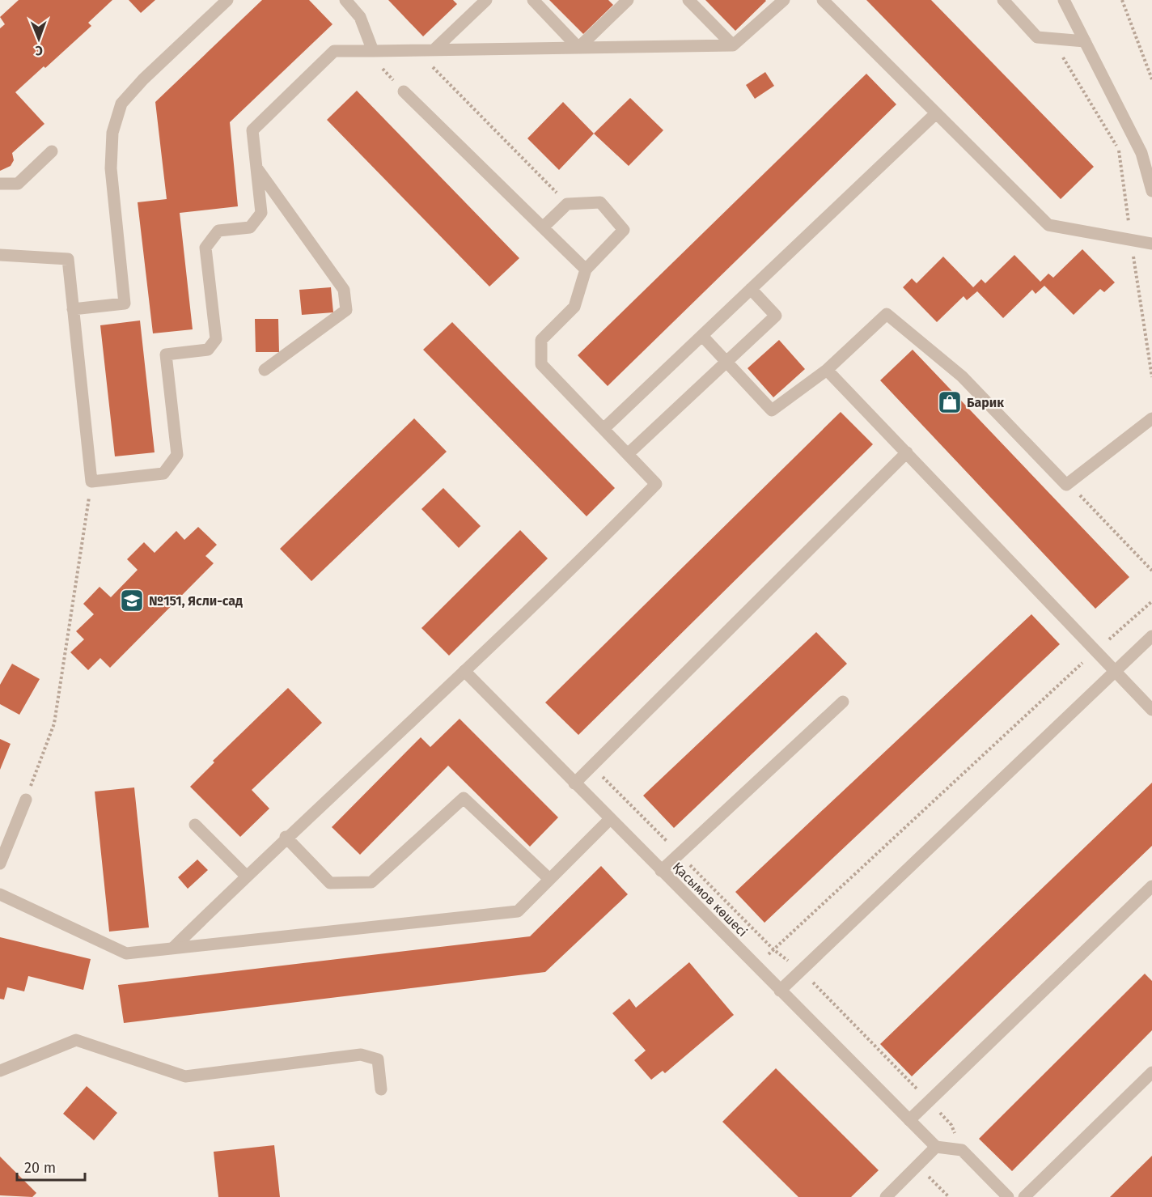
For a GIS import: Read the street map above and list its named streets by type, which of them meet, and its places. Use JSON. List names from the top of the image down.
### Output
{
  "streets": {
    "street": ["Қасымов көшесі"]
  },
  "places": {
    "shop": ["Барик"],
    "school or university": ["№151, Ясли-сад"]
  },
  "scale_bar": "20 m",
  "north": "bottom"
}
